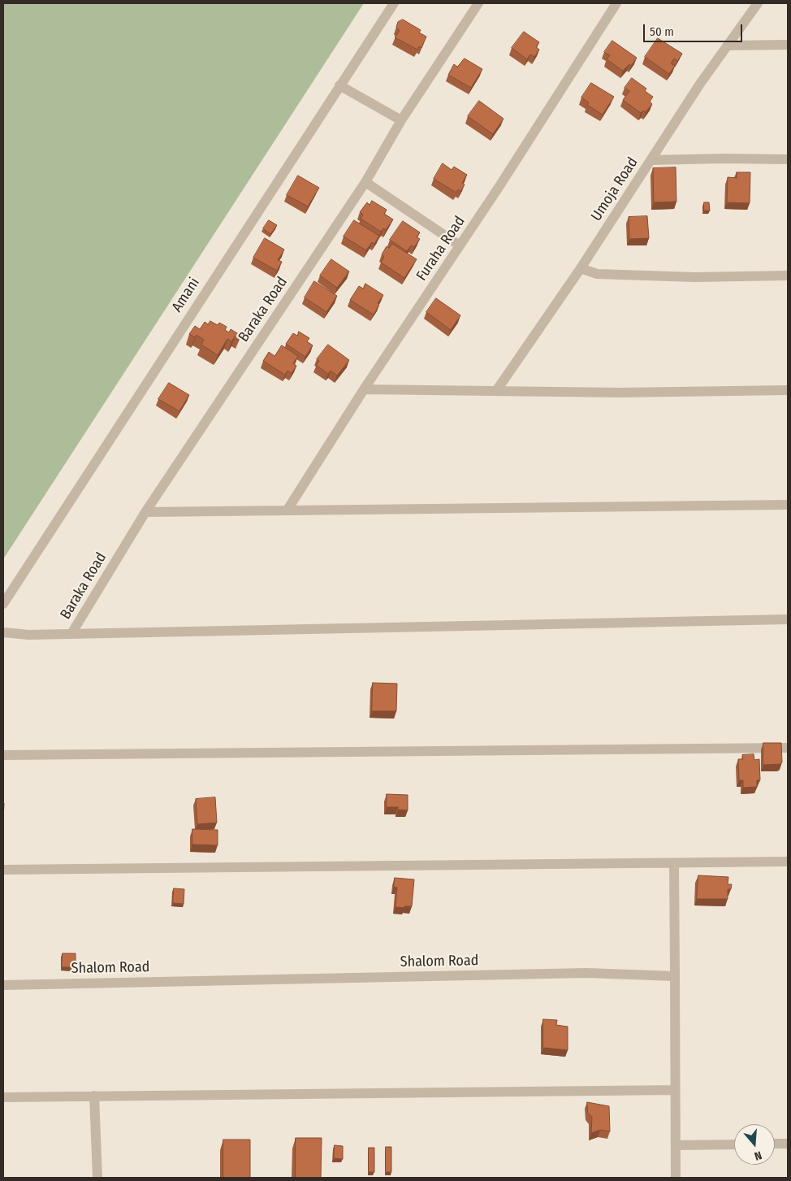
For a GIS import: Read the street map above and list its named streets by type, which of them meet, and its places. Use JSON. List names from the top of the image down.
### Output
{
  "streets": {
    "street": [
      "Umoja Road",
      "Furaha Road",
      "Amani",
      "Baraka Road",
      "Shalom Road"
    ]
  },
  "scale_bar": "50 m",
  "north": "bottom"
}
